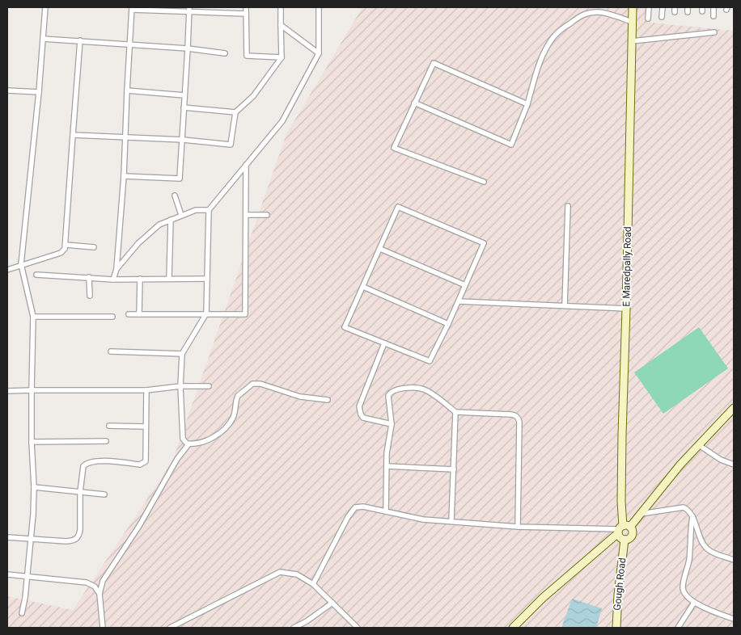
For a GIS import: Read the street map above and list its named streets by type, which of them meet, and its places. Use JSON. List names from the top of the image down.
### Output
{
  "streets": {
    "main road": ["E Maredpally Road", "Gough Road"]
  },
  "crossings": [
    ["E Maredpally Road", "Gough Road"]
  ]
}
